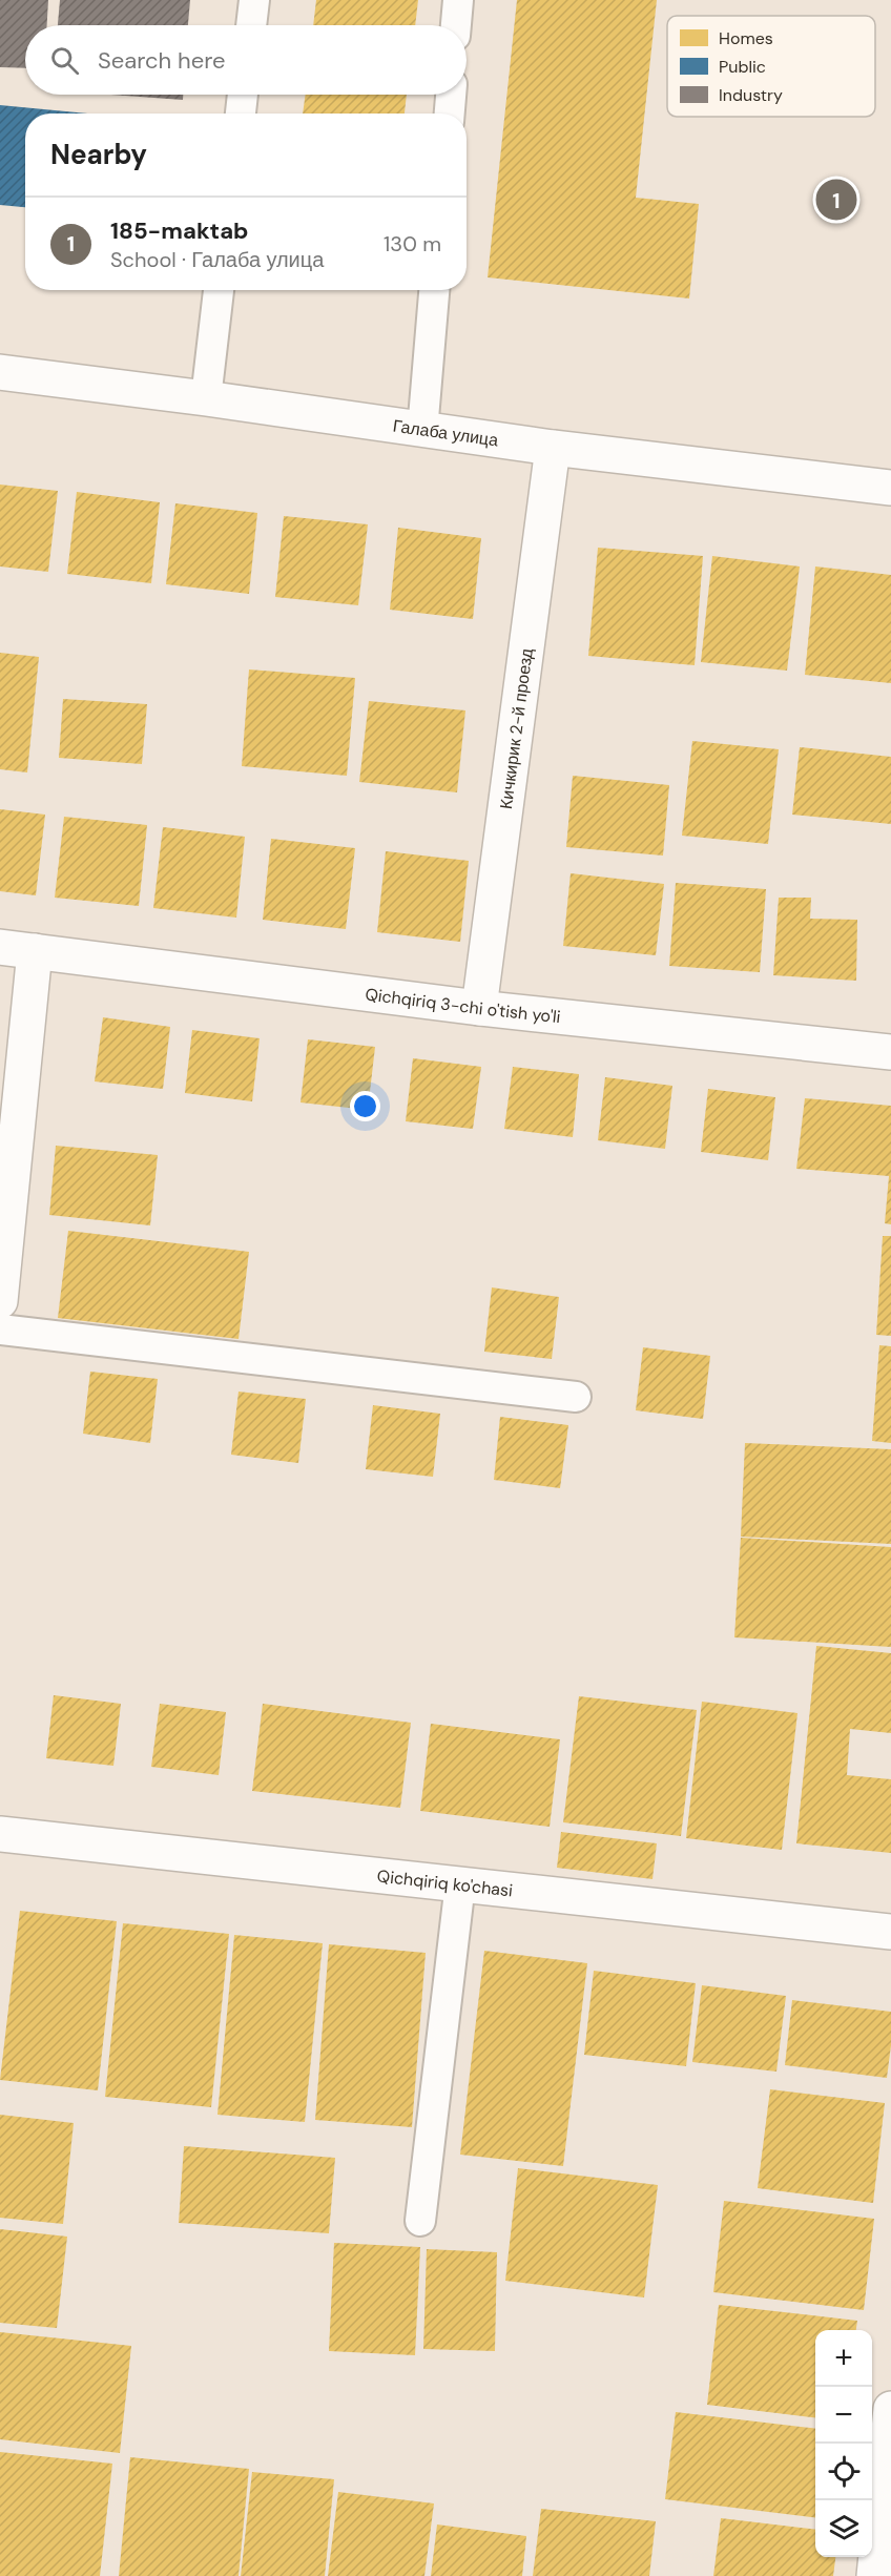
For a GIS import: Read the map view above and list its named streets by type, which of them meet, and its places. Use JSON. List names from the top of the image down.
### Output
{
  "streets": {
    "street": [
      "Галаба улица",
      "Кичкирик 2-й проезд",
      "Qichqiriq 3-chi o'tish yo'li",
      "Qichqiriq ko'chasi"
    ]
  },
  "crossings": [
    ["Галаба улица", "Кичкирик 2-й проезд"],
    ["Кичкирик 2-й проезд", "Qichqiriq 3-chi o'tish yo'li"]
  ],
  "legend": ["Homes", "Public", "Industry"],
  "page": {
    "search": "Search here",
    "heading": "Nearby",
    "pins": "1",
    "list": [
      {
        "mark": "1",
        "name": "185-maktab",
        "note": "School · Галаба улица",
        "value": "130 m"
      }
    ],
    "map_buttons": ["+", "−"]
  }
}
